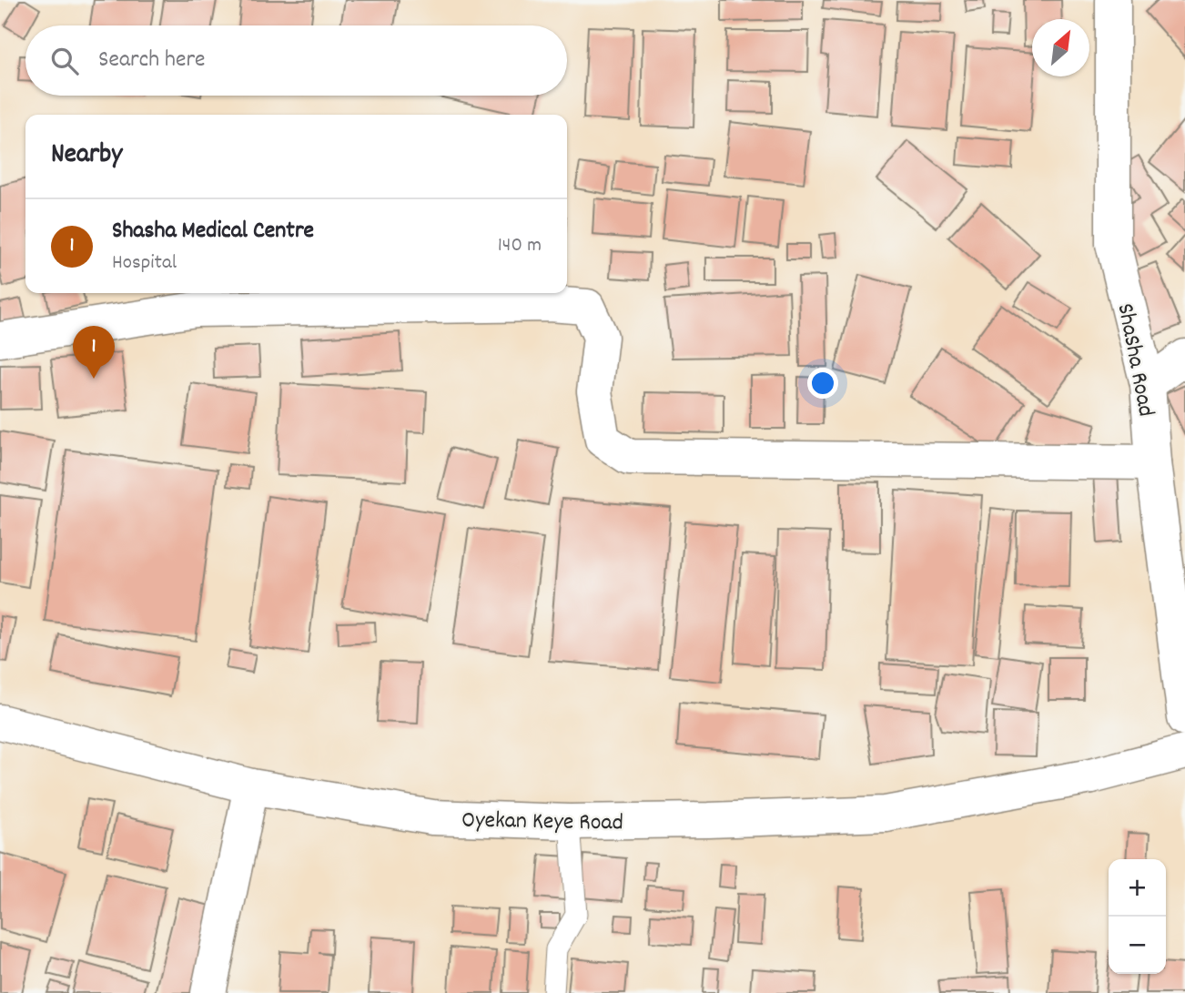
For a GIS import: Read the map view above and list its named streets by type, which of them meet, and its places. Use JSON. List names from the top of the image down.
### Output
{
  "streets": {
    "street": ["ShaSha Road", "Oyekan Keye Road"]
  },
  "north": "top right",
  "page": {
    "search": "Search here",
    "heading": "Nearby",
    "list": [
      {
        "mark": "1",
        "name": "Shasha Medical Centre",
        "note": "Hospital",
        "value": "140 m"
      }
    ],
    "pins": "1",
    "map_buttons": ["+", "−"]
  }
}
